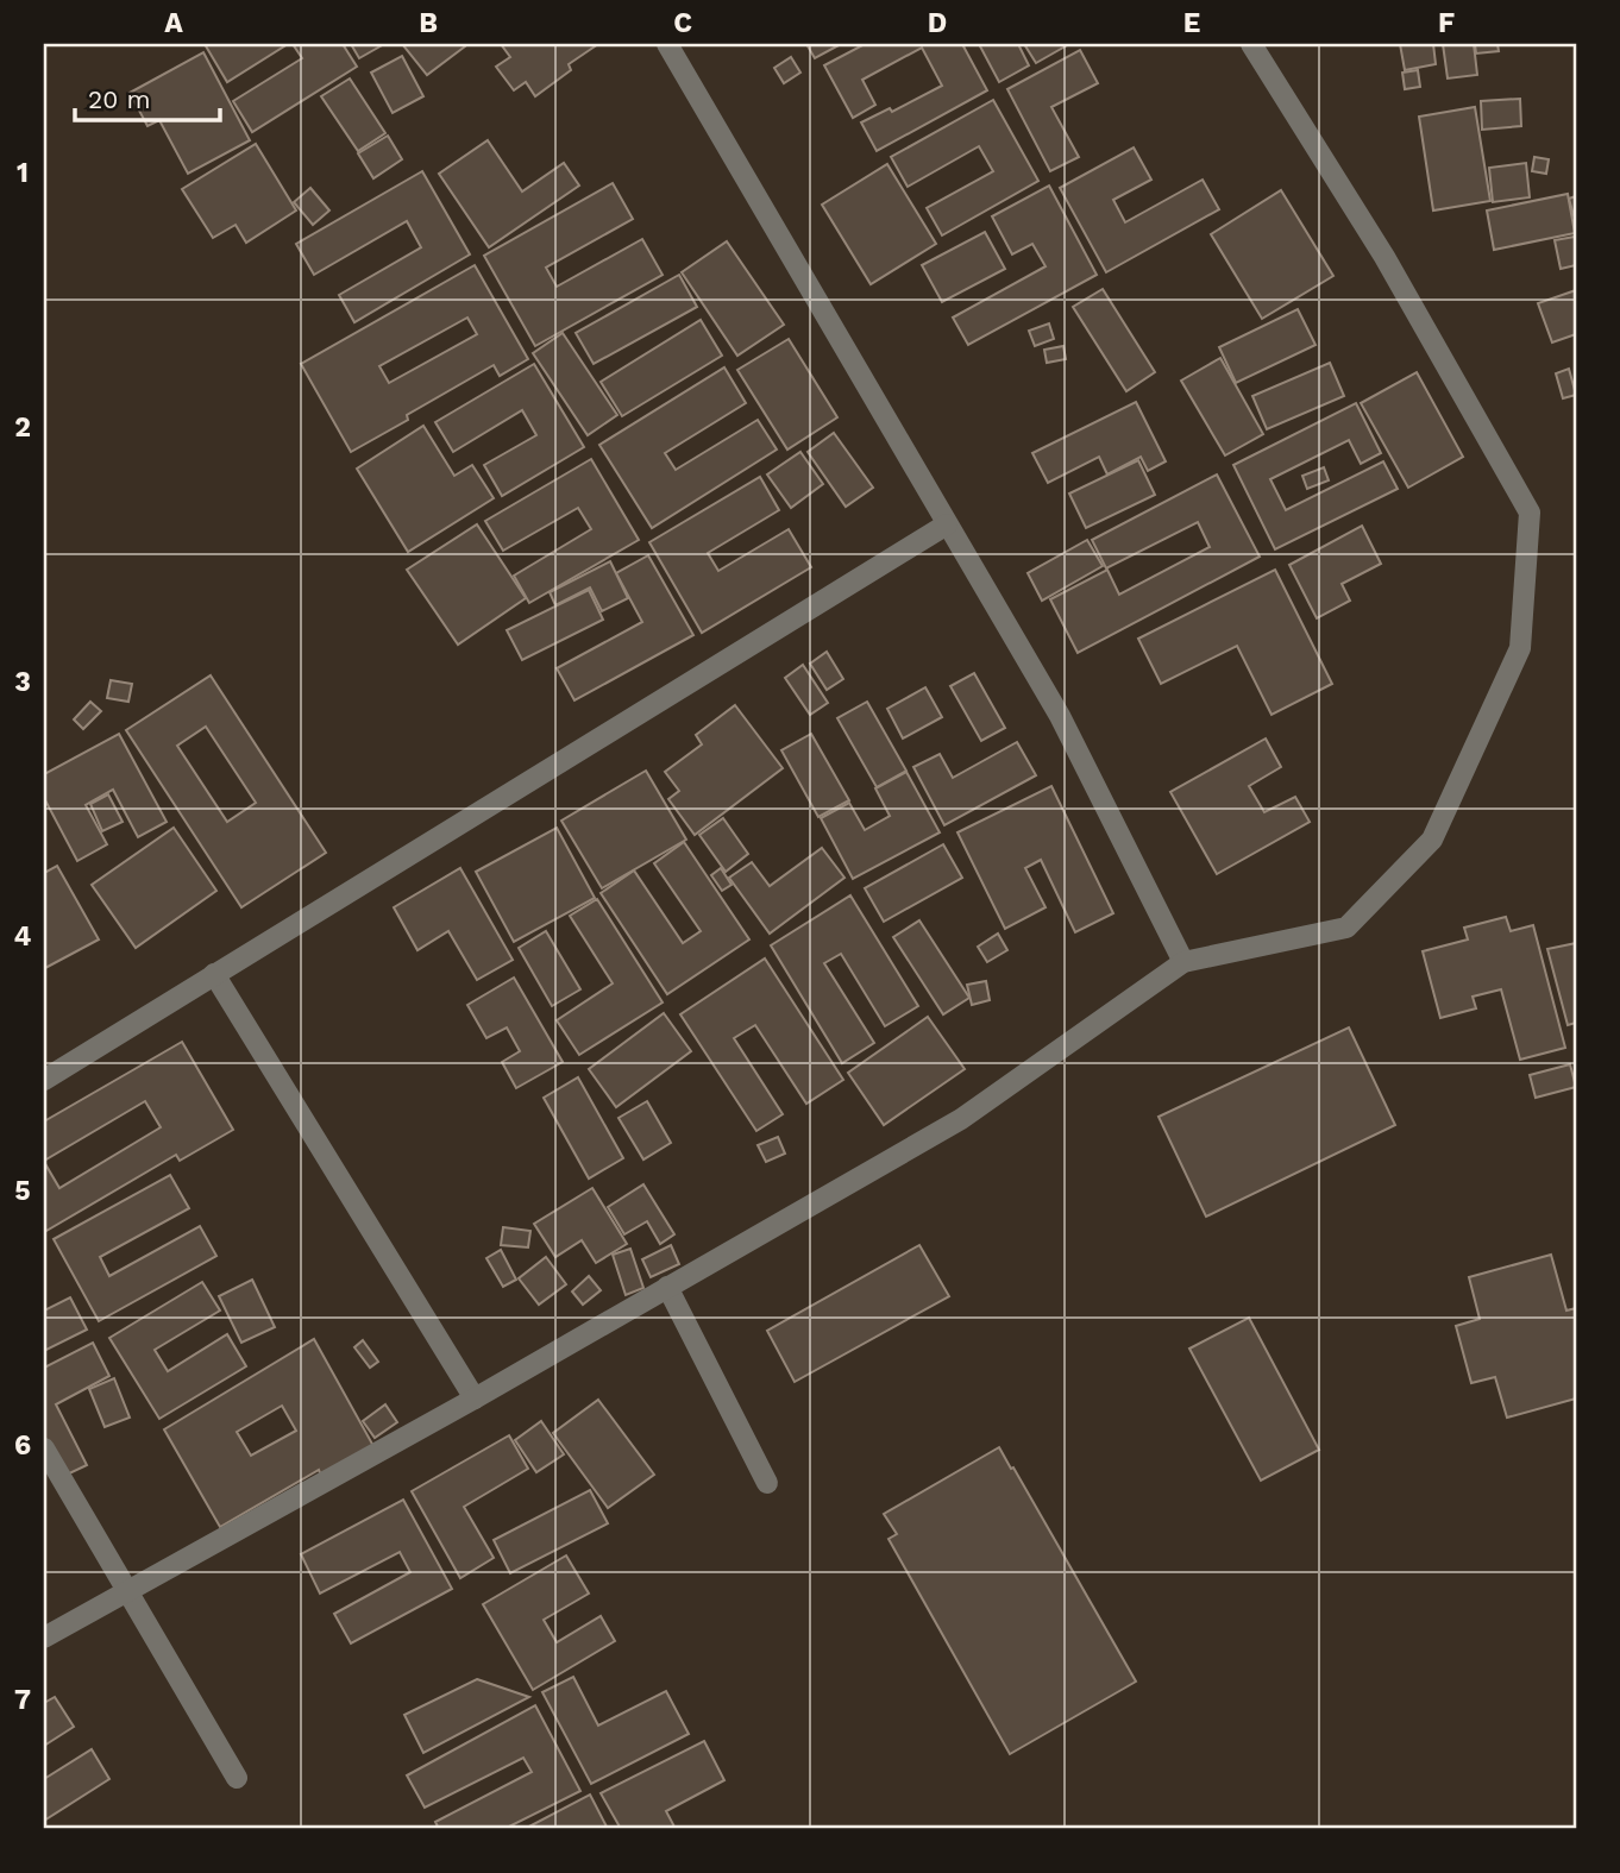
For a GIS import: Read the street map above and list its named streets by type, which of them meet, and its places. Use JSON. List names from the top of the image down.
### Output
{
  "scale_bar": "20 m",
  "grid": {
    "columns": [
      "A",
      "B",
      "C",
      "D",
      "E",
      "F"
    ],
    "rows": [
      "1",
      "2",
      "3",
      "4",
      "5",
      "6",
      "7"
    ]
  }
}
